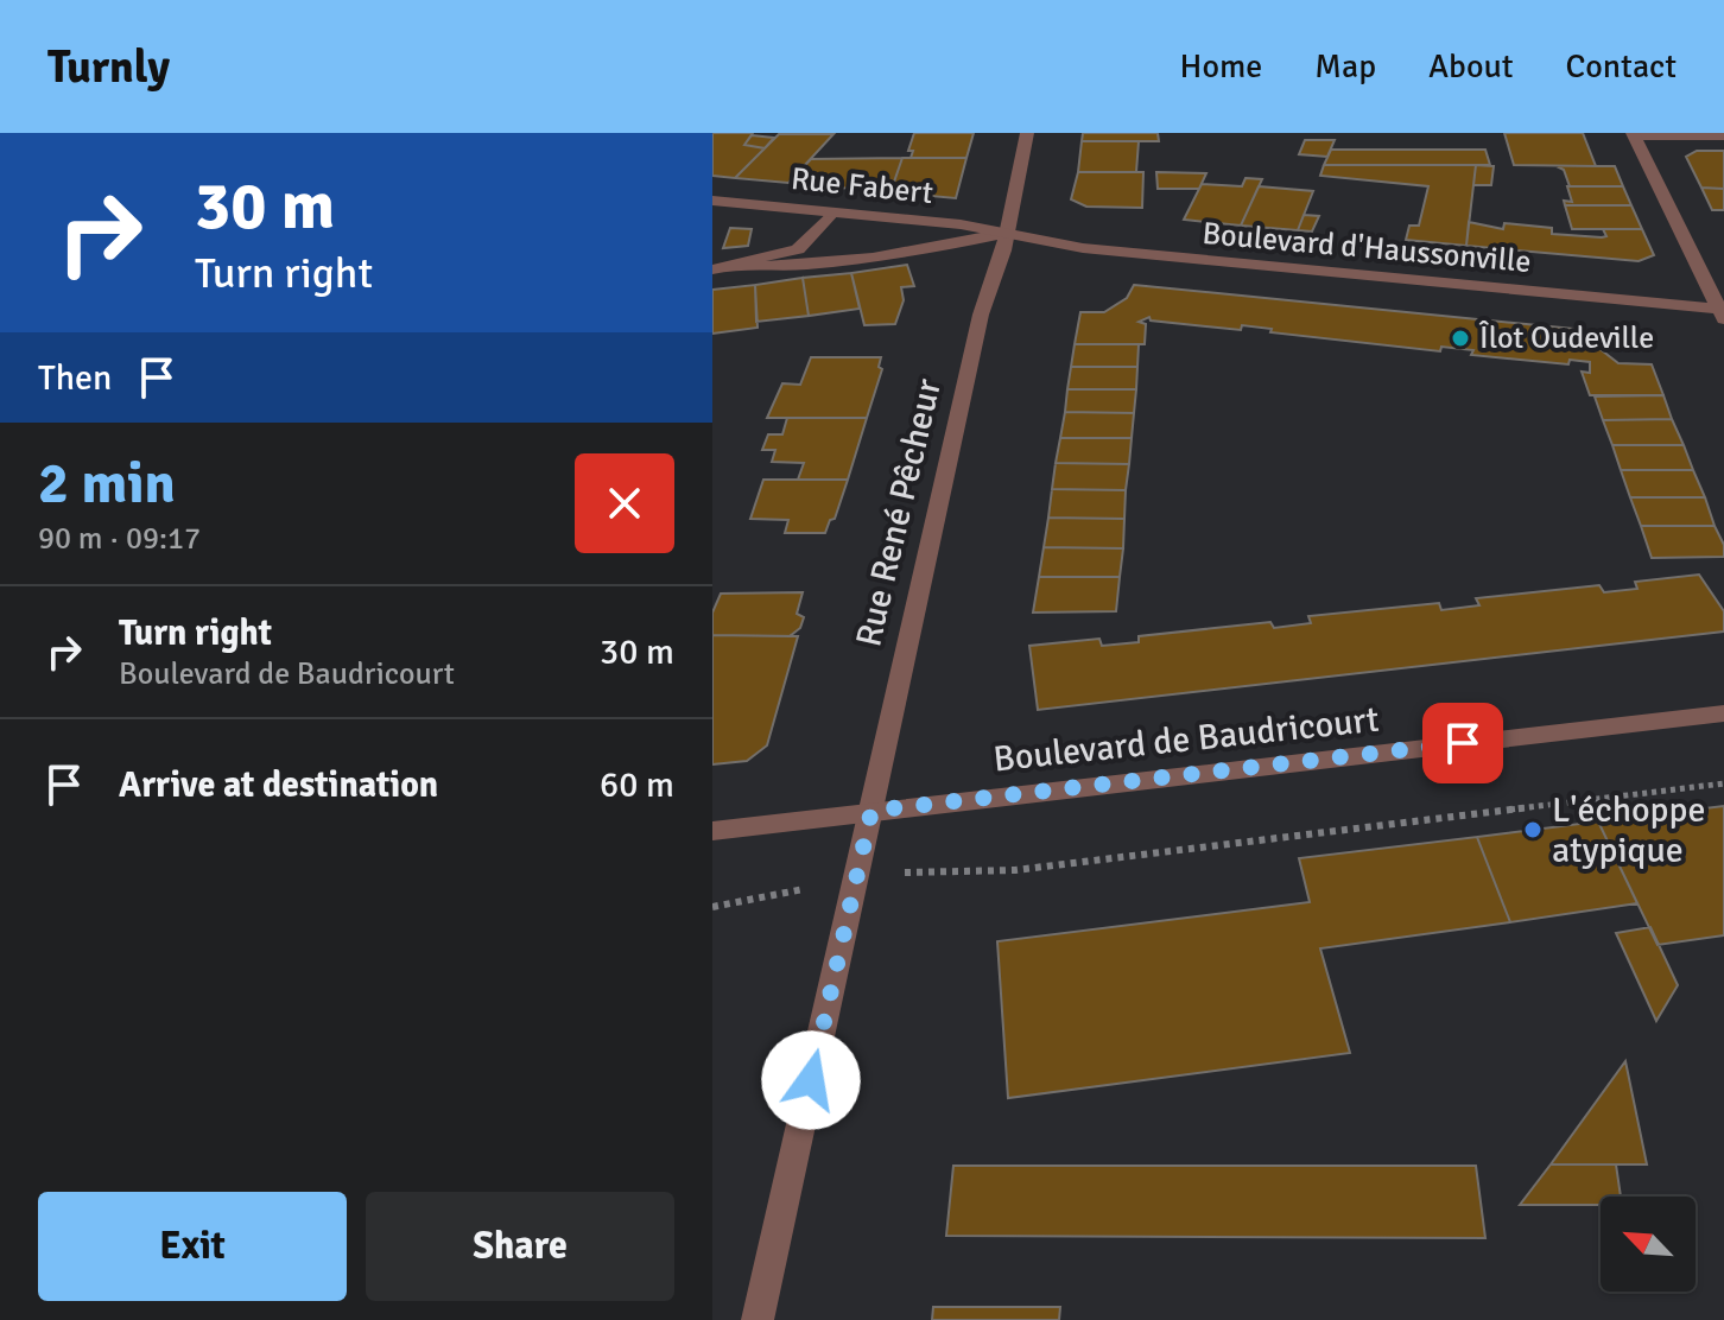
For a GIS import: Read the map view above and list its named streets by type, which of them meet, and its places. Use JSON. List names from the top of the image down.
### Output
{
  "streets": {
    "street": [
      "Rue Fabert",
      "Boulevard d'Haussonville",
      "Rue René Pêcheur",
      "Boulevard de Baudricourt"
    ]
  },
  "crossings": [
    ["Rue Fabert", "Boulevard d'Haussonville"],
    ["Rue Fabert", "Rue René Pêcheur"],
    ["Boulevard d'Haussonville", "Rue René Pêcheur"],
    ["Rue René Pêcheur", "Boulevard de Baudricourt"]
  ],
  "places": ["Îlot Oudeville", "L'échoppe atypique"],
  "north": "top left",
  "page": {
    "header": "Turnly",
    "nav": [
      "Home",
      "Map",
      "About",
      "Contact"
    ],
    "turn": ["30 m", "Turn right"],
    "then": "Then",
    "heading": ["2 min", "90 m · 09:17"],
    "list": [
      {
        "name": "Turn right",
        "note": "Boulevard de Baudricourt",
        "value": "30 m"
      },
      {
        "name": "Arrive at destination",
        "value": "60 m"
      }
    ],
    "buttons": ["Exit", "Share"]
  }
}
